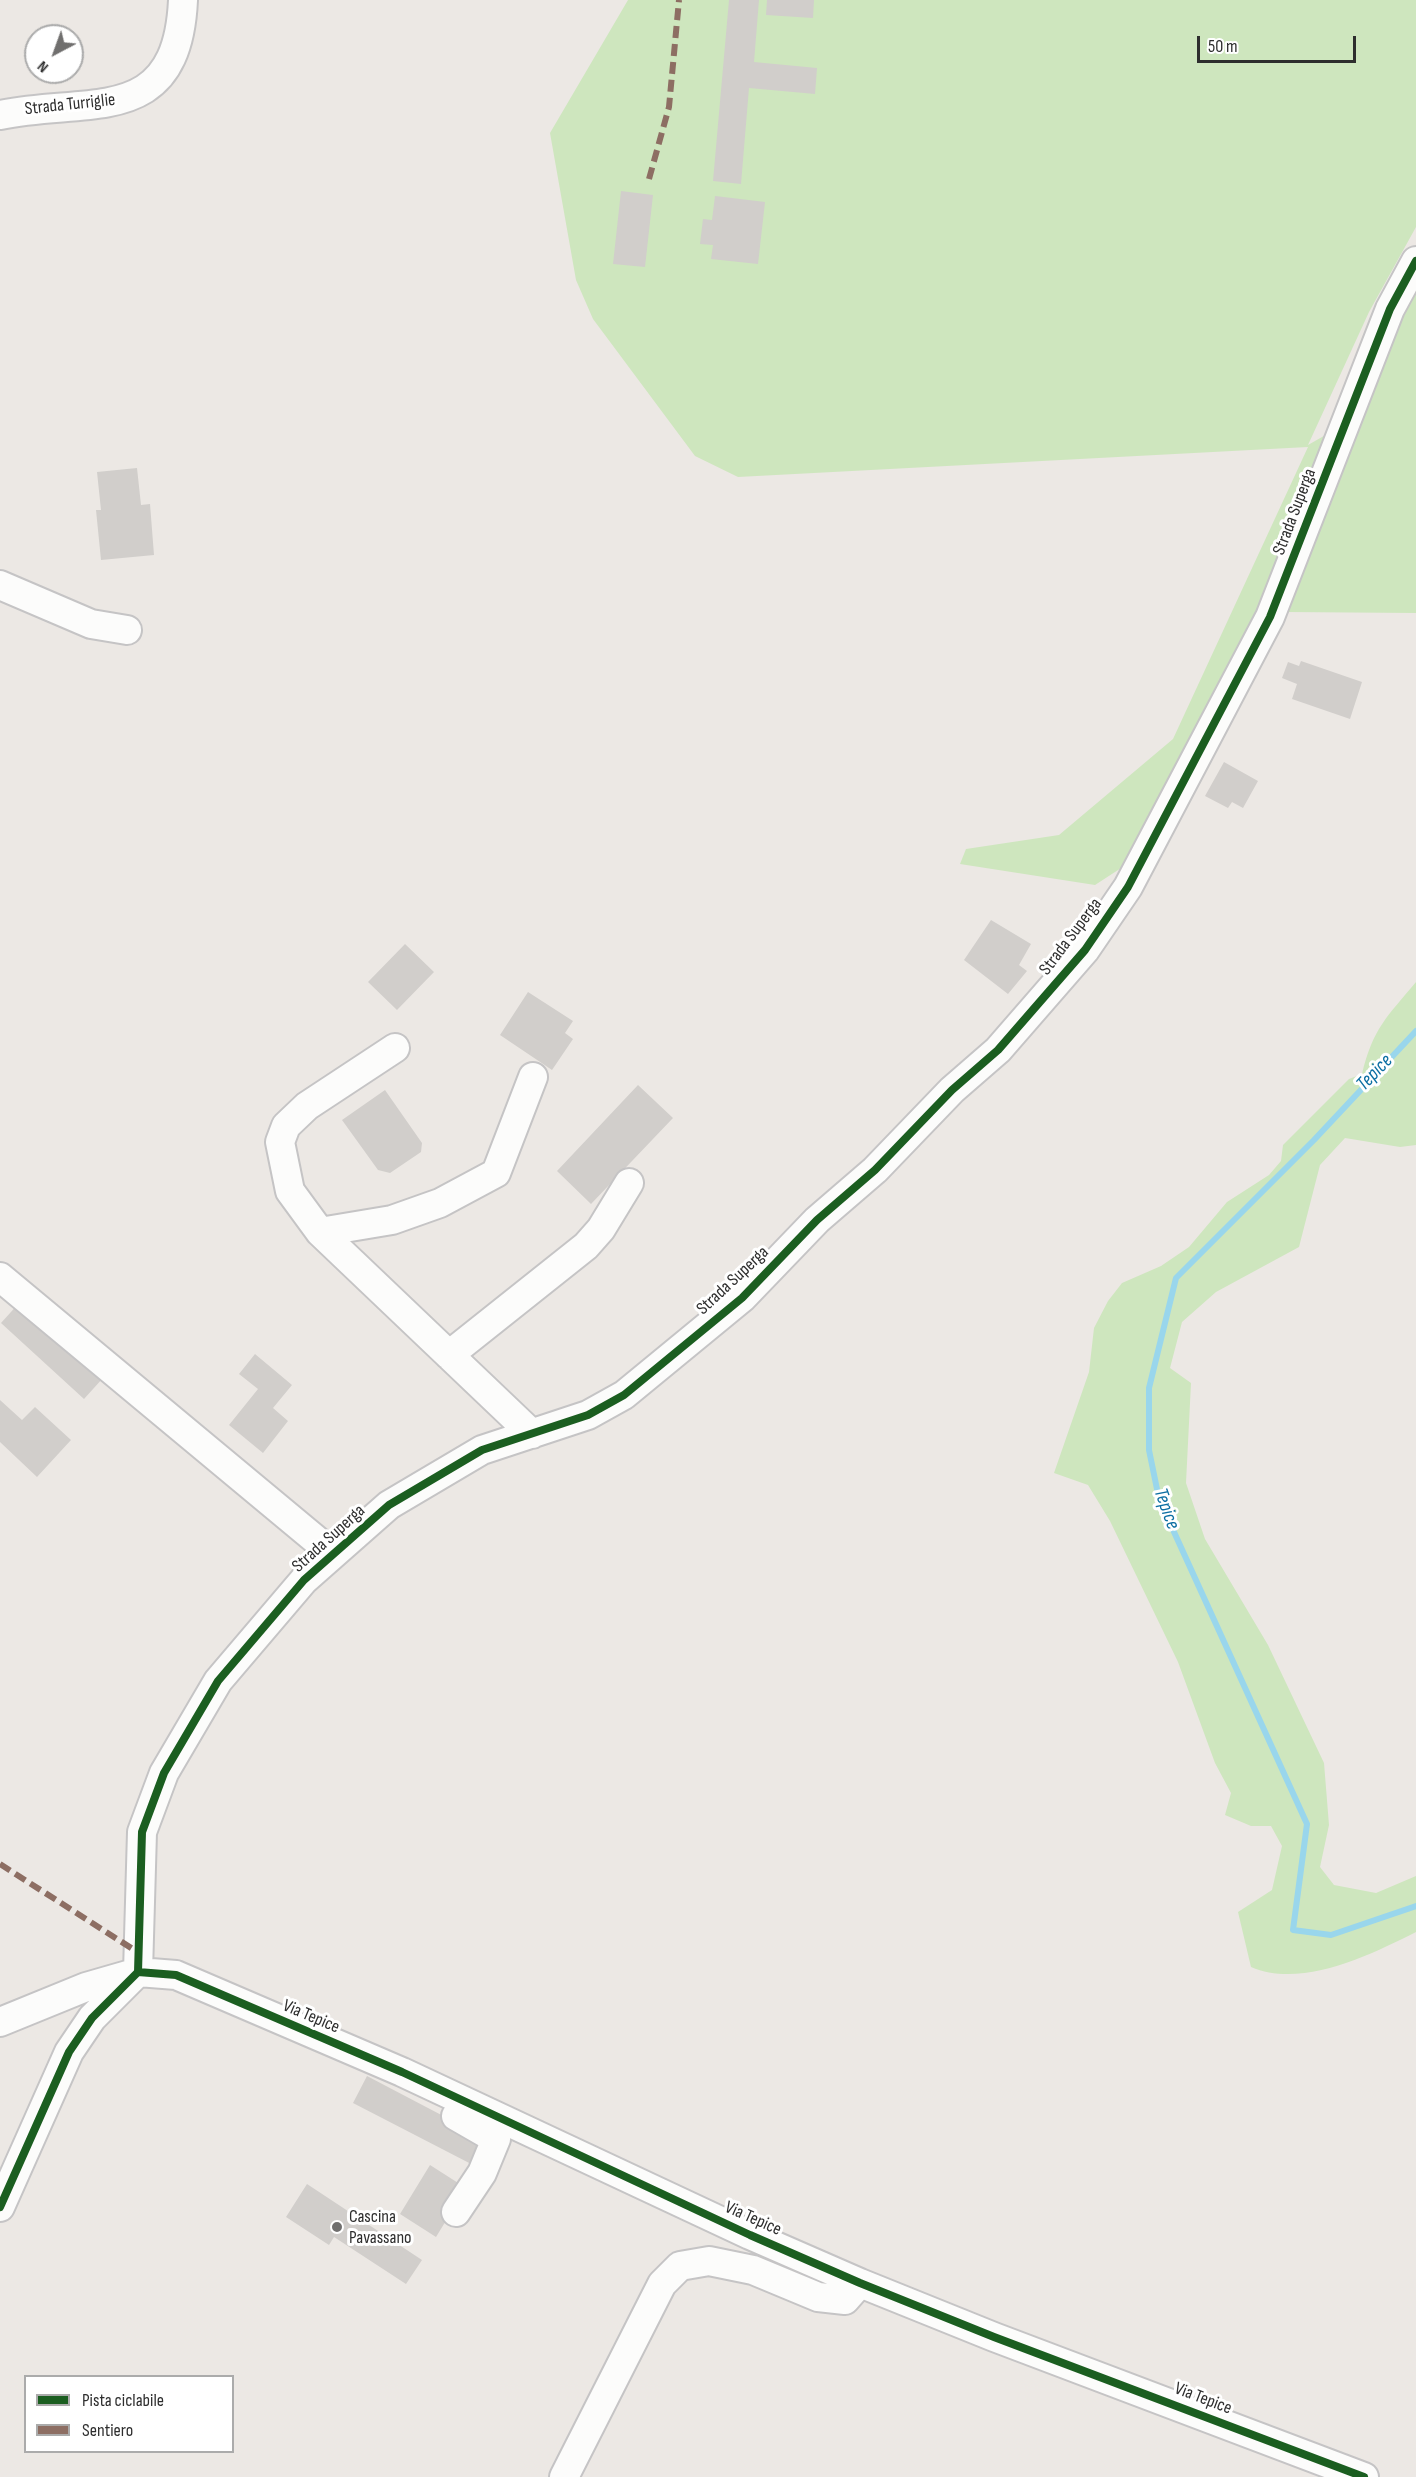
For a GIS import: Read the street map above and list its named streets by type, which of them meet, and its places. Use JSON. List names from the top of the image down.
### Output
{
  "streets": {
    "street": ["Strada Turriglie", "Strada Superga", "Via Tepice"]
  },
  "crossings": [
    ["Strada Superga", "Via Tepice"]
  ],
  "water": ["Tepice"],
  "places": ["Cascina Pavassano"],
  "legend": ["Pista ciclabile", "Sentiero"],
  "scale_bar": "50 m",
  "north": "bottom left"
}
